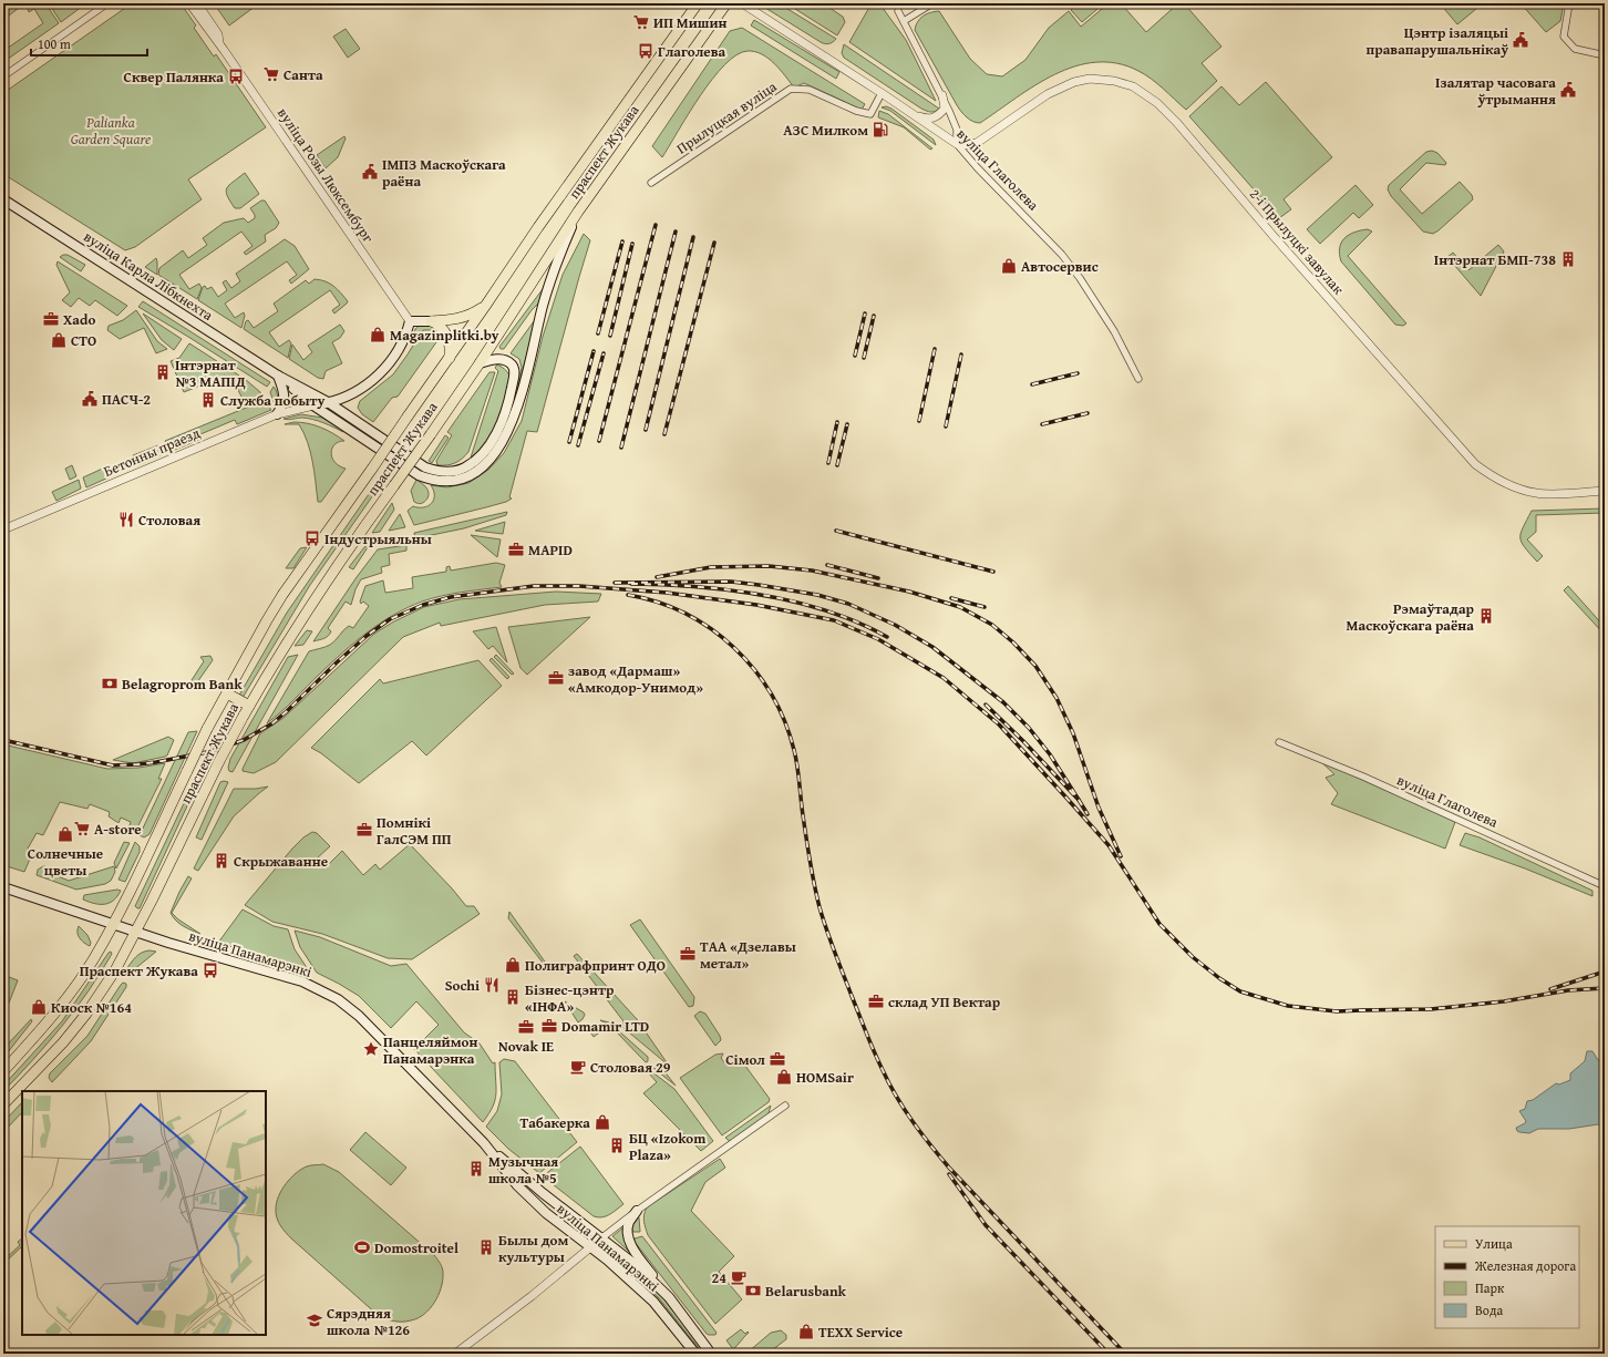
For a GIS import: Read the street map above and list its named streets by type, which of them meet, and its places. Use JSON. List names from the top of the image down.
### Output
{
  "streets": {
    "main road": ["праспект Жукава", "вуліца Карла Лібкнехта", "вуліца Панамарэнкі"],
    "street": [
      "Прылуцкая вуліца",
      "вуліца Глаголева",
      "вуліца Розы Люксембург",
      "2-і Прылуцкі завулак",
      "Бетонны праезд"
    ]
  },
  "crossings": [
    ["Прылуцкая вуліца", "вуліца Глаголева"],
    ["праспект Жукава", "вуліца Карла Лібкнехта"],
    ["праспект Жукава", "вуліца Панамарэнкі"],
    ["вуліца Глаголева", "2-і Прылуцкі завулак"],
    ["вуліца Карла Лібкнехта", "Бетонны праезд"]
  ],
  "parks": ["Palianka Garden Square"],
  "places": {
    "supermarket": ["ИП Мишин", "Санта", "А-store"],
    "public building": [
      "Цэнтр ізаляцыі правапарушальнікаў",
      "Ізалятар часовага ўтрымання",
      "ІМПЗ Маскоўскага раёна",
      "ПАСЧ-2"
    ],
    "bus stop": [
      "Глаголева",
      "Сквер Палянка",
      "Індустрыяльны",
      "Праспект Жукава"
    ],
    "fuel station": ["АЗС Милком"],
    "building": [
      "Інтэрнат БМП-738",
      "Інтэрнат №3 МАПІД",
      "Служба побыту",
      "Рэмаўтадар Маскоўскага раёна",
      "Скрыжаванне",
      "Бізнес-цэнтр «ІНФА»",
      "БЦ «Izokom Plaza»",
      "Музычная школа №5",
      "Былы дом культуры"
    ],
    "shop": [
      "Автосервис",
      "Magazinplitki.by",
      "СТО",
      "Солнечные цветы",
      "Полиграфпринт ОДО",
      "Киоск №164",
      "HOMSair",
      "Табакерка",
      "TEXX Service"
    ],
    "office": [
      "Xado",
      "MAPID",
      "завод «Дармаш» «Амкодор-Унимод»",
      "Помнікі ГалСЭМ ПП",
      "ТАА «Дзелавы метал»",
      "склад УП Вектар",
      "Domamir LTD",
      "Novak IE",
      "Сімол"
    ],
    "restaurant": ["Столовая", "Sochi"],
    "bank": ["Belagroprom Bank", "Belarusbank"],
    "place": ["Панцеляймон Панамарэнка"],
    "cafe": ["Столовая 29", "24"],
    "sports": ["Domostroitel"],
    "school or university": ["Сярэдняя школа №126"]
  },
  "legend": [
    "Улица",
    "Железная дорога",
    "Парк",
    "Вода"
  ],
  "scale_bar": "100 m"
}
